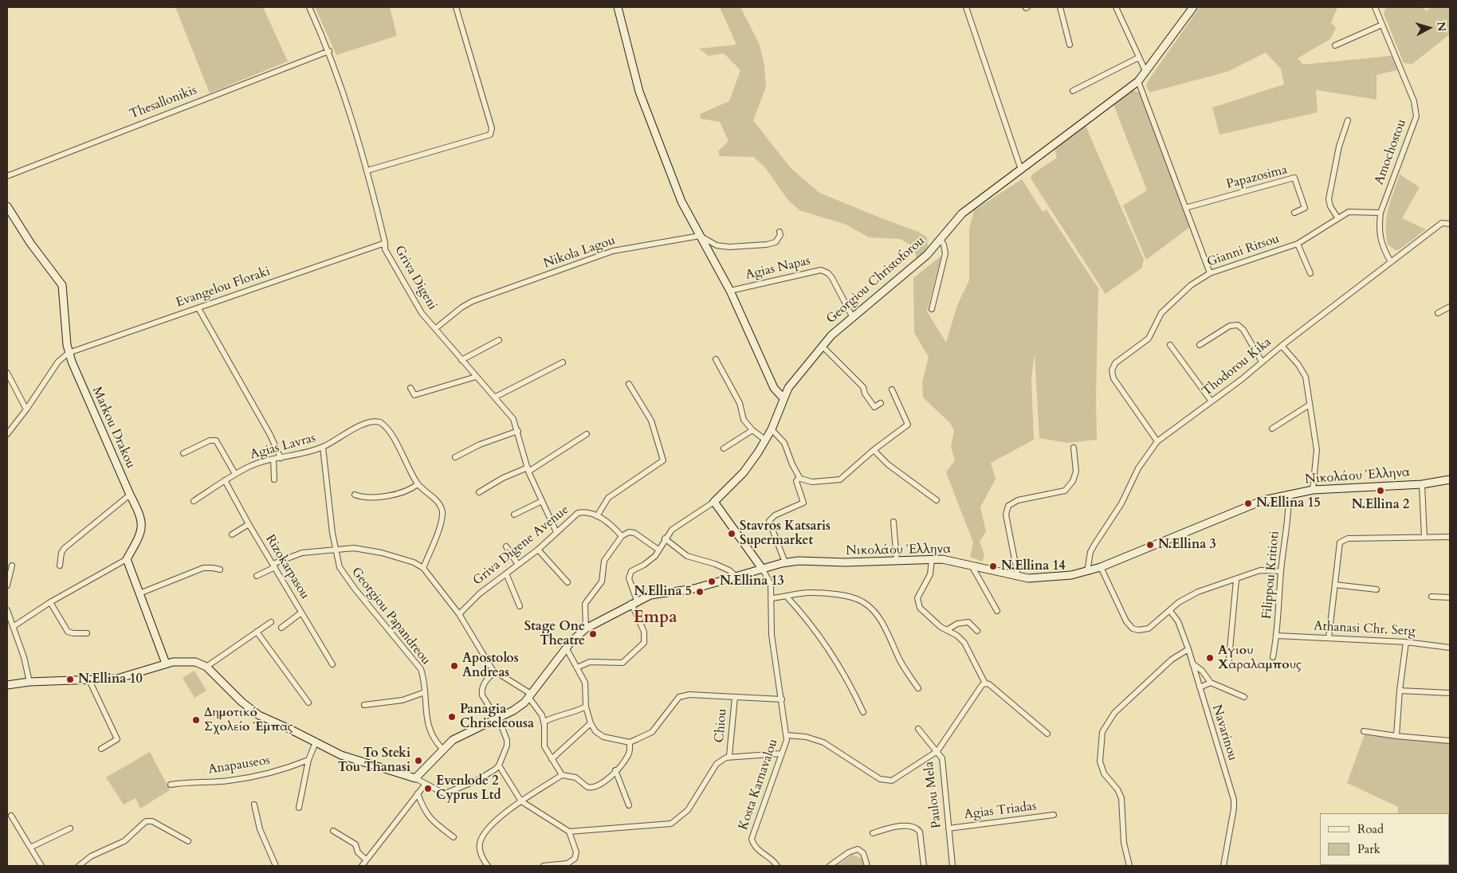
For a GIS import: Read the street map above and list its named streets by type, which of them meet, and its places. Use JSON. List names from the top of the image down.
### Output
{
  "streets": {
    "street": [
      "Thesallonikis",
      "Amochostou",
      "Papazosima",
      "Gianni Ritsou",
      "Nikola Lagou",
      "Agias Napas",
      "Griva Digeni",
      "Georgiou Christoforou",
      "Evangelou Floraki",
      "Thodorou Kika",
      "Markou Drakou",
      "Agias Lavras",
      "Νικολάου Έλληνα",
      "Griva Digene Avenue",
      "Rizokarpasou",
      "Filippou Kritioti",
      "Georgiou Papandreou",
      "Athanasi Chr. Serg",
      "Chiou",
      "Navarinou",
      "Anapauseos",
      "Kosta Karnavalou",
      "Paulou Mela",
      "Agias Triadas"
    ]
  },
  "crossings": [
    ["Thesallonikis", "Griva Digeni"],
    ["Amochostou", "Gianni Ritsou"],
    ["Amochostou", "Thodorou Kika"],
    ["Gianni Ritsou", "Thodorou Kika"],
    ["Nikola Lagou", "Griva Digeni"],
    ["Agias Napas", "Georgiou Christoforou"],
    ["Griva Digeni", "Evangelou Floraki"],
    ["Griva Digeni", "Griva Digene Avenue"],
    ["Georgiou Christoforou", "Νικολάου Έλληνα"],
    ["Evangelou Floraki", "Markou Drakou"],
    ["Thodorou Kika", "Νικολάου Έλληνα"],
    ["Agias Lavras", "Rizokarpasou"],
    ["Agias Lavras", "Georgiou Papandreou"],
    ["Νικολάου Έλληνα", "Filippou Kritioti"],
    ["Νικολάου Έλληνα", "Georgiou Papandreou"],
    ["Νικολάου Έλληνα", "Kosta Karnavalou"],
    ["Filippou Kritioti", "Athanasi Chr. Serg"],
    ["Paulou Mela", "Agias Triadas"]
  ],
  "districts": ["Empa"],
  "places": [
    "N.Ellina 2",
    "N.Ellina 15",
    "Stavros Katsaris Supermarket",
    "N.Ellina 3",
    "N.Ellina 14",
    "N.Ellina 13",
    "N.Ellina 5",
    "Stage One Theatre",
    "Αγιου Χαραλαμπους",
    "Apostolos Andreas",
    "N.Ellina 10",
    "Panagia Chriseleousa",
    "Δημοτικό Σχολείο Έμπας",
    "To Steki Tou Thanasi",
    "Evenlode 2 Cyprus Ltd"
  ],
  "legend": ["Road", "Park"],
  "north": "right"
}
